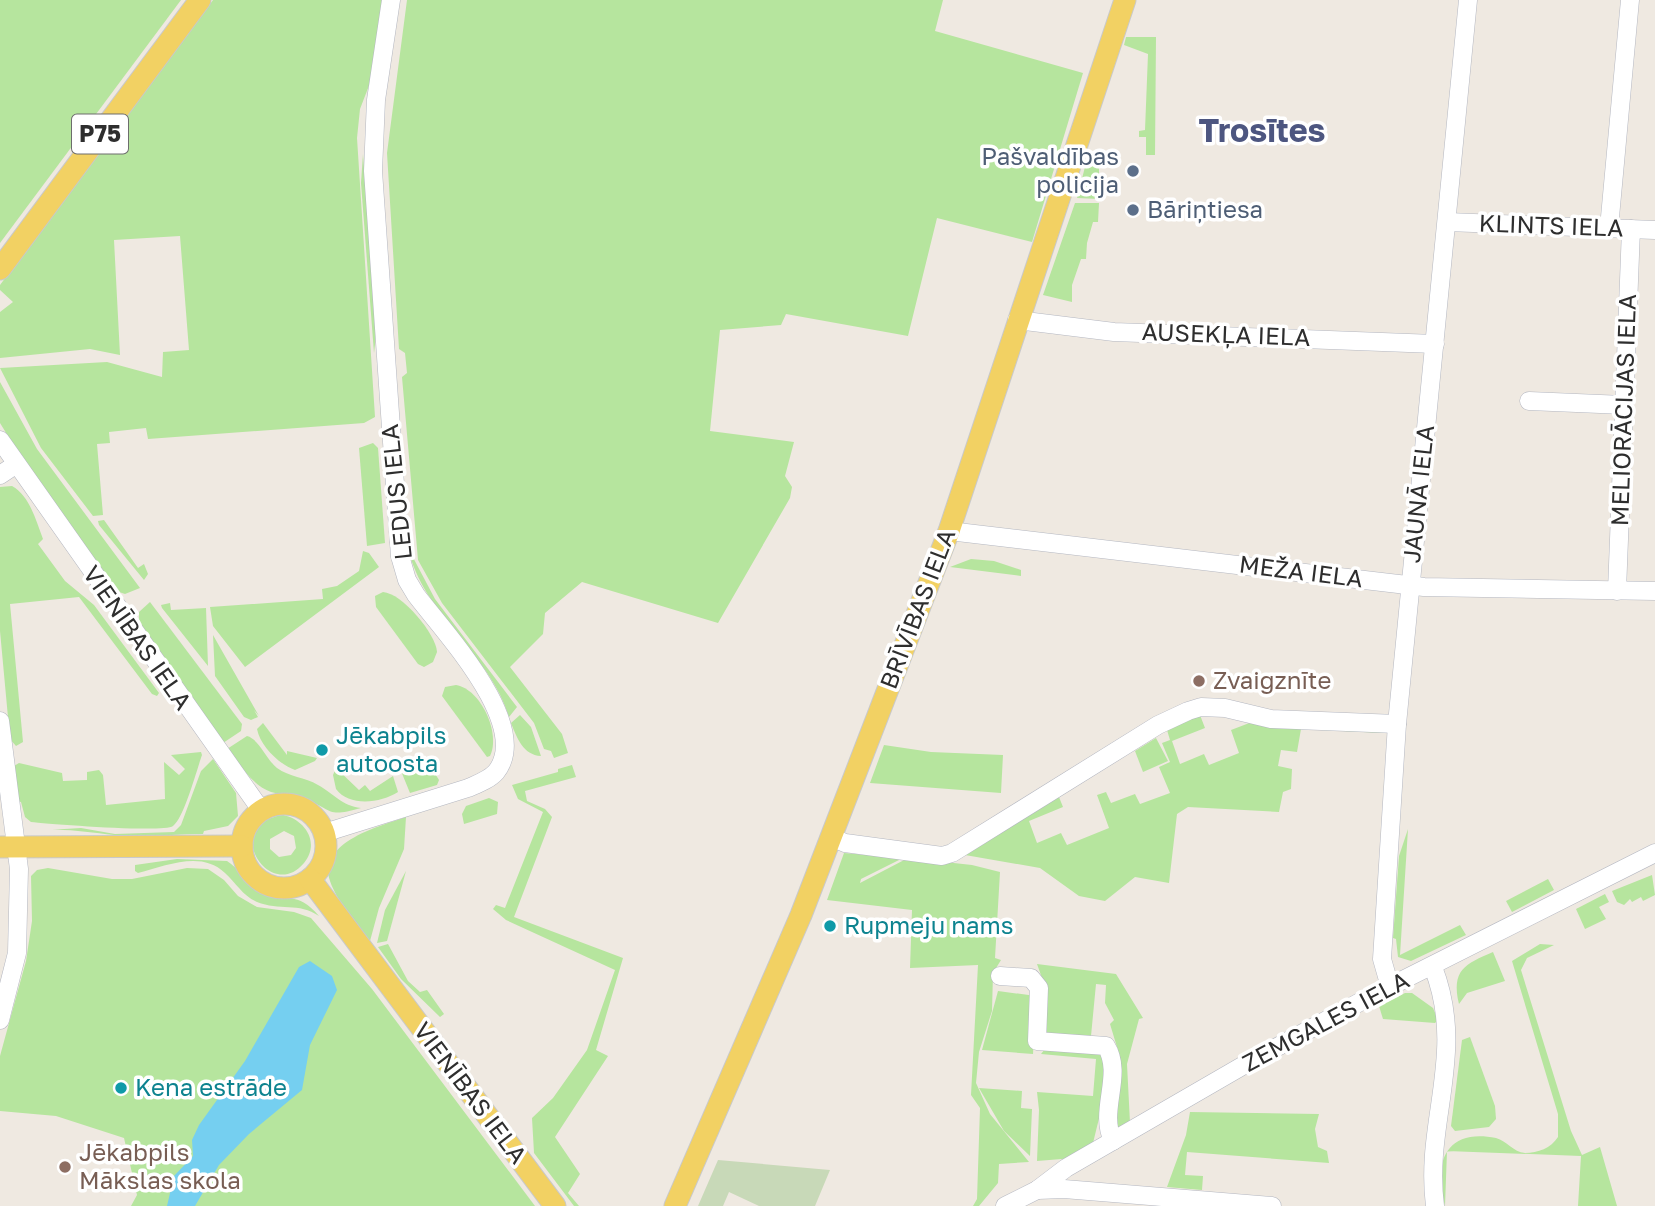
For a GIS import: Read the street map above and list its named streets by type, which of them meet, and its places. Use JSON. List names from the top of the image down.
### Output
{
  "streets": {
    "main road": ["P75", "BRĪVĪBAS IELA", "VIENĪBAS IELA"],
    "street": [
      "KLINTS IELA",
      "AUSEKĻA IELA",
      "MELIORĀCIJAS IELA",
      "LEDUS IELA",
      "JAUNĀ IELA",
      "MEŽA IELA",
      "ZEMGALES IELA"
    ]
  },
  "crossings": [
    ["KLINTS IELA", "MELIORĀCIJAS IELA"],
    ["KLINTS IELA", "JAUNĀ IELA"],
    ["AUSEKĻA IELA", "JAUNĀ IELA"],
    ["AUSEKĻA IELA", "BRĪVĪBAS IELA"],
    ["MELIORĀCIJAS IELA", "MEŽA IELA"],
    ["LEDUS IELA", "VIENĪBAS IELA"],
    ["JAUNĀ IELA", "MEŽA IELA"],
    ["JAUNĀ IELA", "ZEMGALES IELA"],
    ["MEŽA IELA", "BRĪVĪBAS IELA"]
  ],
  "districts": ["Trosītes"],
  "places": [
    "Pašvaldības policija",
    "Bāriņtiesa",
    "Zvaigznīte",
    "Jēkabpils autoosta",
    "Rupmeju nams",
    "Kena estrāde",
    "Jēkabpils Mākslas skola"
  ]
}
